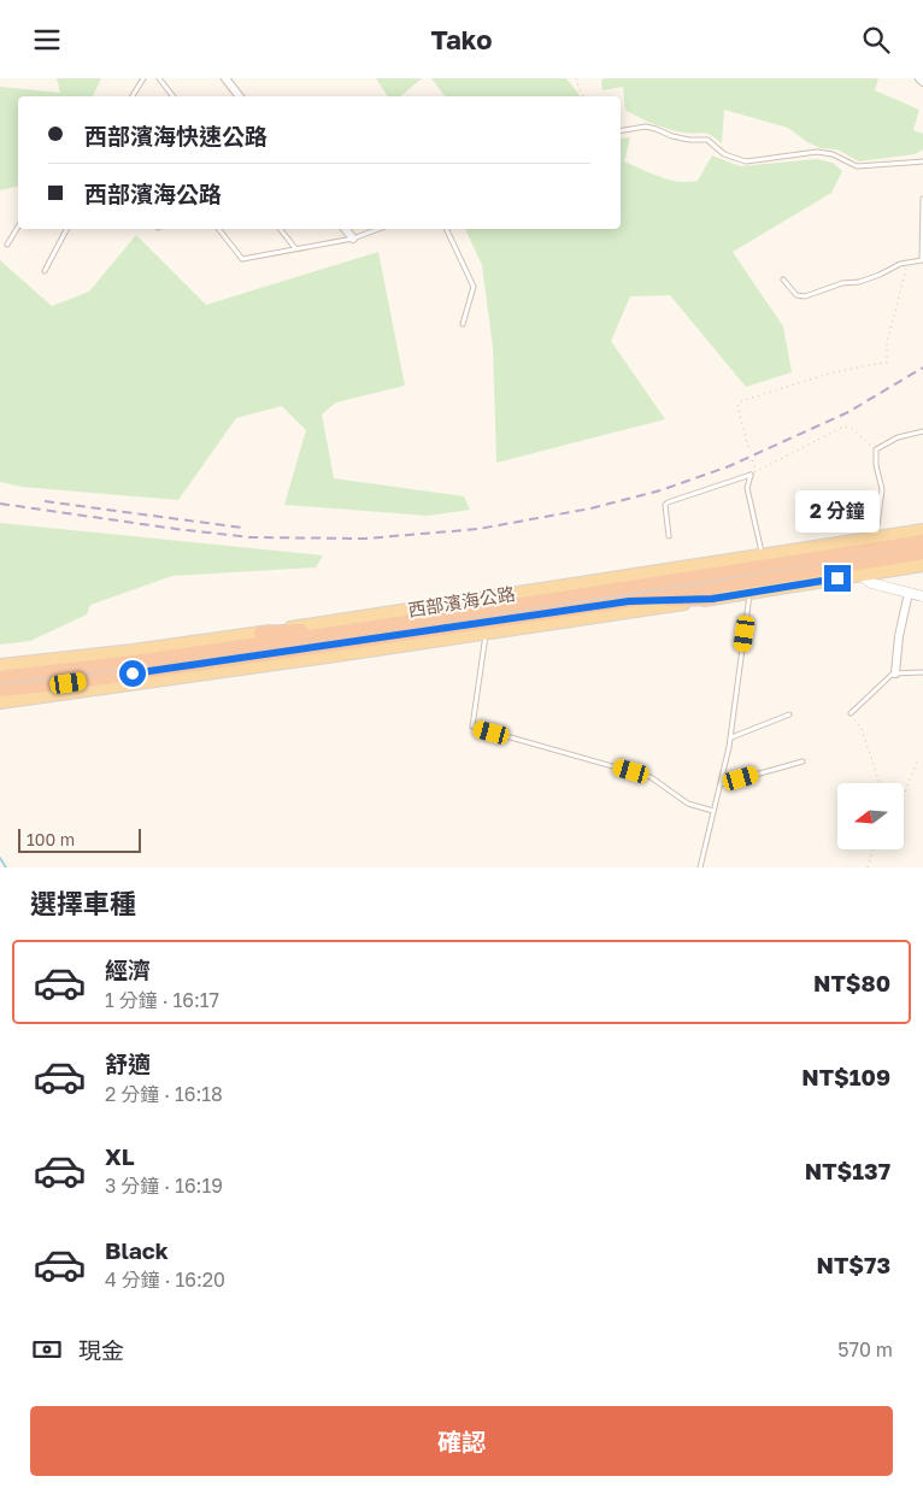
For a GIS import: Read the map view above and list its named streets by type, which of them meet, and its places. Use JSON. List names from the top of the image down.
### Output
{
  "streets": {
    "main road": ["西部濱海公路"]
  },
  "scale_bar": "100 m",
  "north": "left",
  "page": {
    "header": "Tako",
    "banner": ["西部濱海快速公路", "西部濱海公路"],
    "bubble": "2 分鐘",
    "scale": "100 m",
    "heading": "選擇車種",
    "list": [
      {
        "name": "經濟",
        "note": "1 分鐘 · 16:17",
        "value": "NT$80"
      },
      {
        "name": "舒適",
        "note": "2 分鐘 · 16:18",
        "value": "NT$109"
      },
      {
        "name": "XL",
        "note": "3 分鐘 · 16:19",
        "value": "NT$137"
      },
      {
        "name": "Black",
        "note": "4 分鐘 · 16:20",
        "value": "NT$73"
      }
    ],
    "pay": ["現金", "570 m"],
    "buttons": "確認"
  }
}
